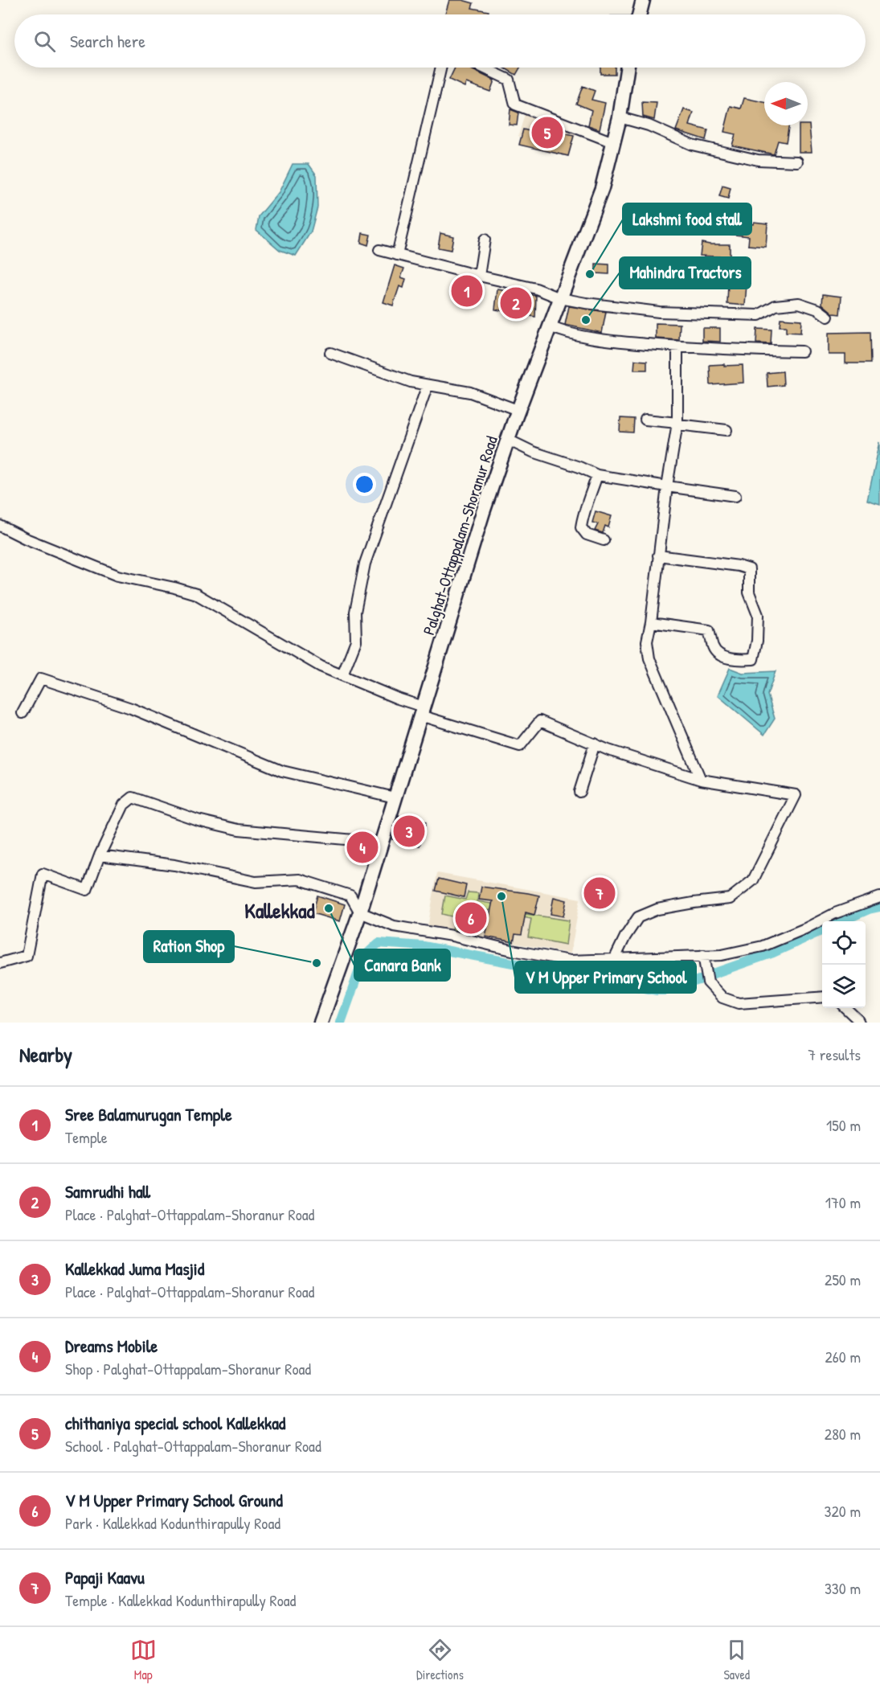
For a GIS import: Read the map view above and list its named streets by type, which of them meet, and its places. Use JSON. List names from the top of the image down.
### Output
{
  "streets": {
    "main road": ["Palghat-Ottappalam-Shoranur Road"]
  },
  "districts": ["Kallekkad"],
  "places": [
    "Lakshmi food stall",
    "Mahindra Tractors",
    "V M Upper Primary School",
    "Canara Bank",
    "Ration Shop"
  ],
  "north": "left",
  "page": {
    "search": "Search here",
    "pins": [
      "5",
      "1",
      "2",
      "3",
      "4",
      "7",
      "6"
    ],
    "heading": ["Nearby", "7 results"],
    "list": [
      {
        "mark": "1",
        "name": "Sree Balamurugan Temple",
        "note": "Temple",
        "value": "150 m"
      },
      {
        "mark": "2",
        "name": "Samrudhi hall",
        "note": "Place · Palghat-Ottappalam-Shoranur Road",
        "value": "170 m"
      },
      {
        "mark": "3",
        "name": "Kallekkad Juma Masjid",
        "note": "Place · Palghat-Ottappalam-Shoranur Road",
        "value": "250 m"
      },
      {
        "mark": "4",
        "name": "Dreams Mobile",
        "note": "Shop · Palghat-Ottappalam-Shoranur Road",
        "value": "260 m"
      },
      {
        "mark": "5",
        "name": "chithaniya special school Kallekkad",
        "note": "School · Palghat-Ottappalam-Shoranur Road",
        "value": "280 m"
      },
      {
        "mark": "6",
        "name": "V M Upper Primary School Ground",
        "note": "Park · Kallekkad Kodunthirapully Road",
        "value": "320 m"
      },
      {
        "mark": "7",
        "name": "Papaji Kaavu",
        "note": "Temple · Kallekkad Kodunthirapully Road",
        "value": "330 m"
      }
    ],
    "nav": ["Map", "Directions", "Saved"]
  }
}
